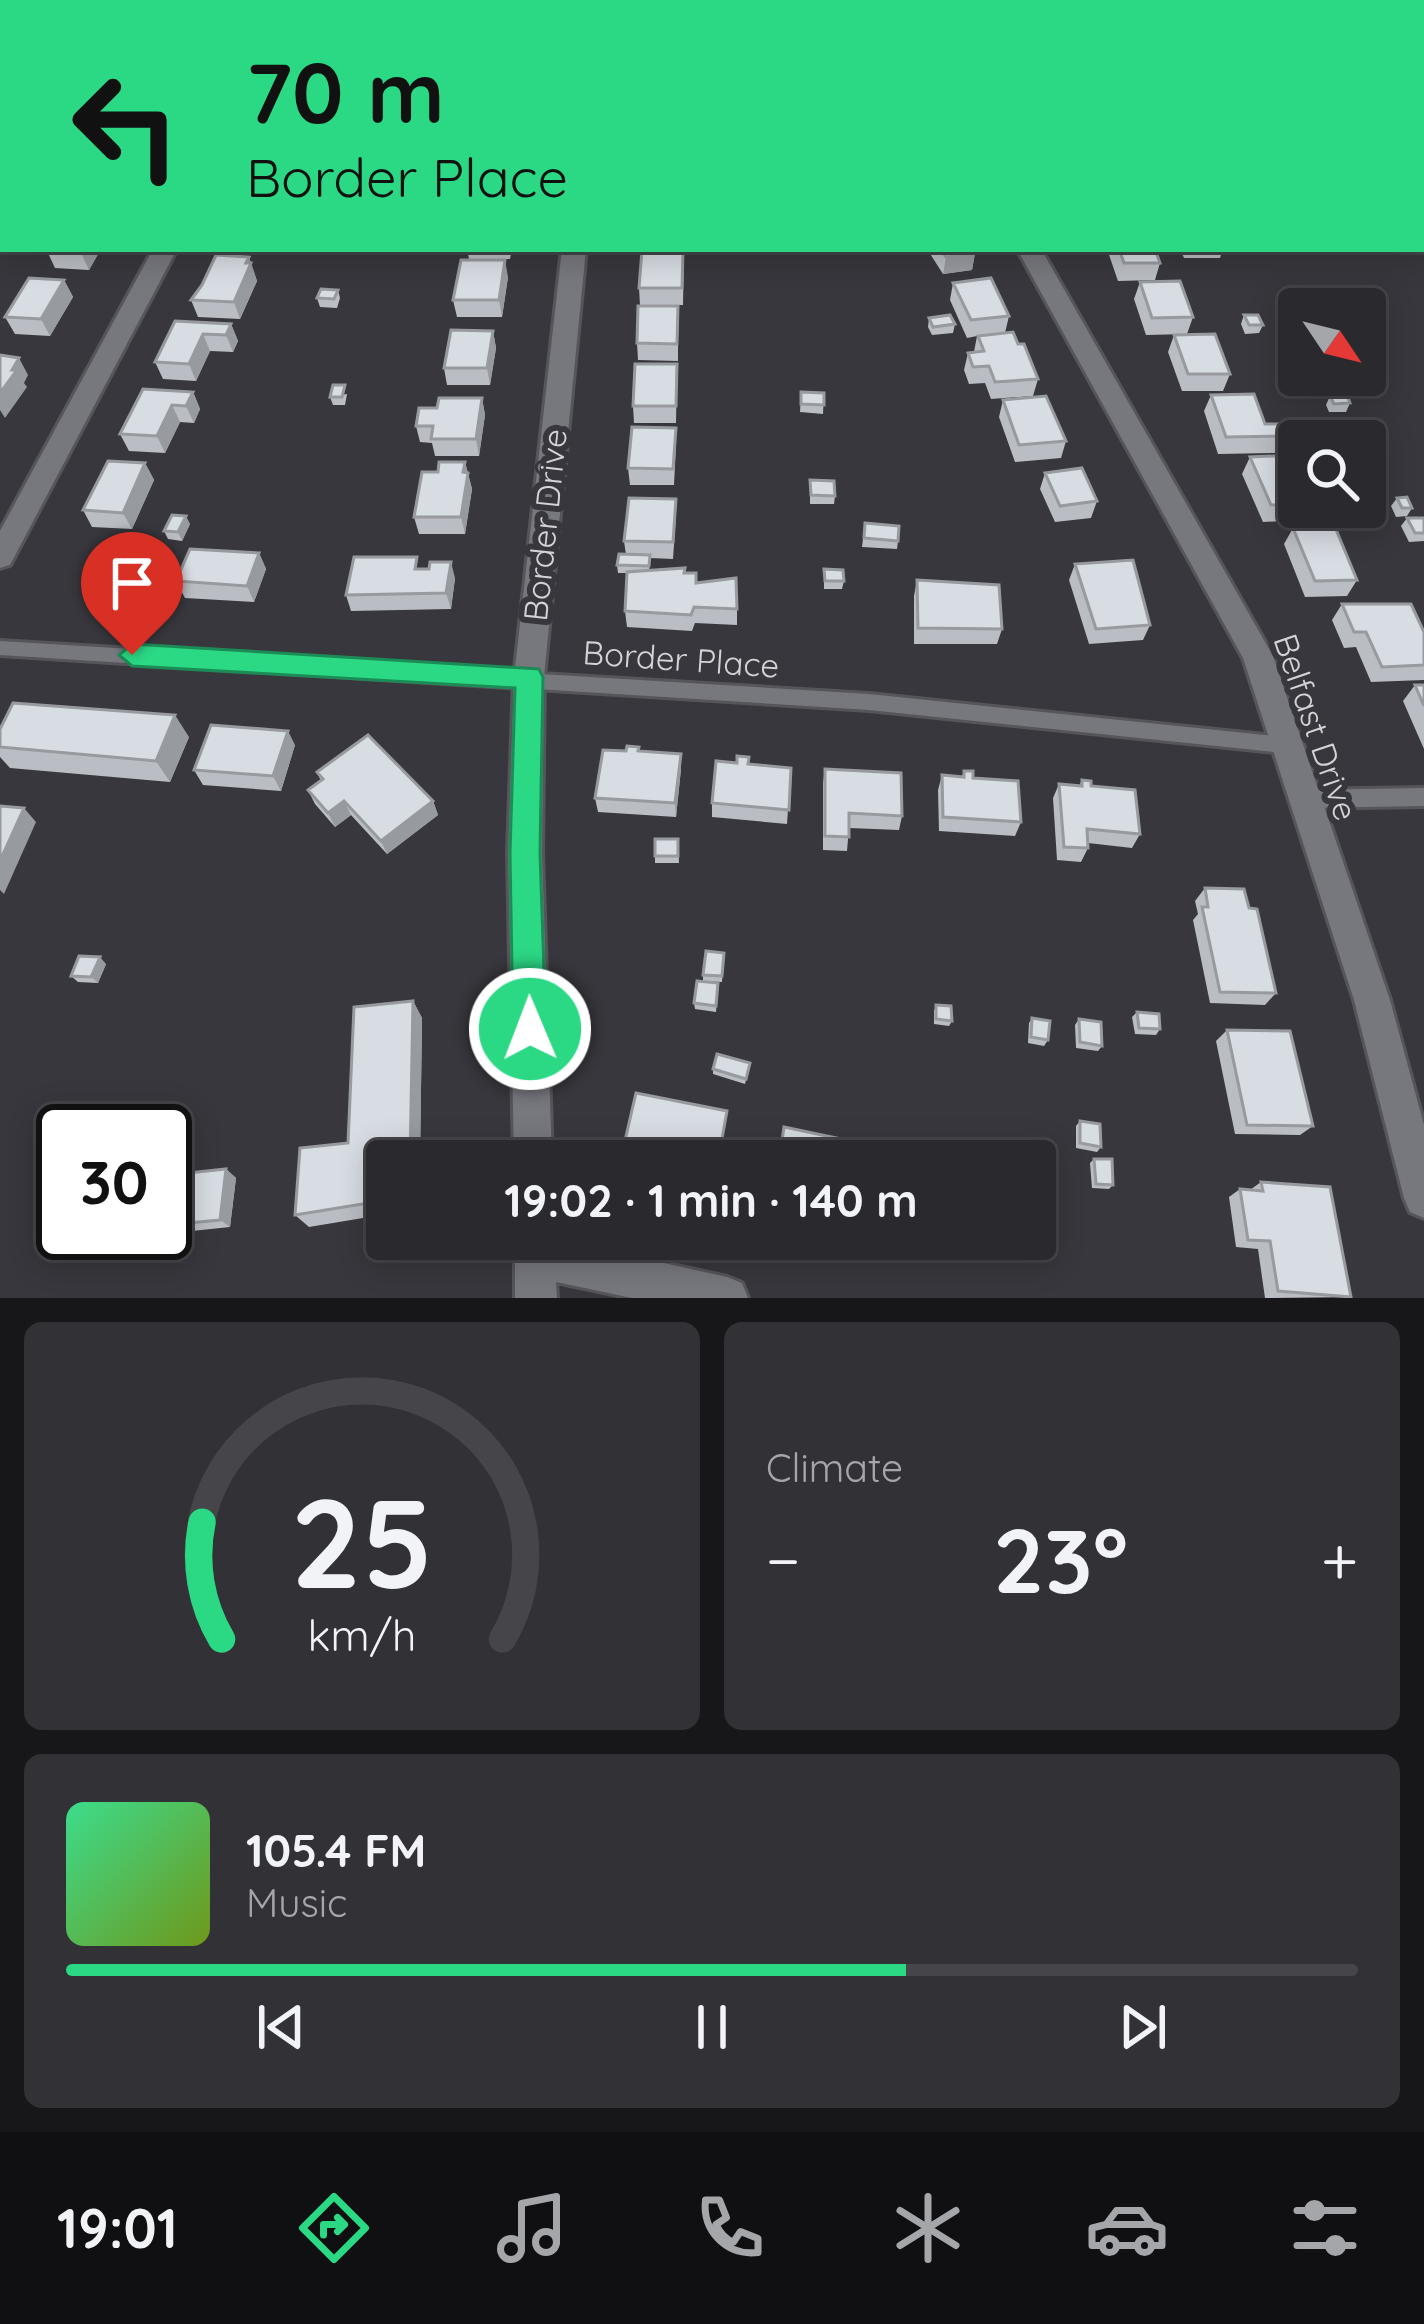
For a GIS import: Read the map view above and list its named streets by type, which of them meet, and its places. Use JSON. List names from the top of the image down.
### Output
{
  "streets": {
    "street": ["Border Drive", "Belfast Drive"],
    "lane": ["Border Place"]
  },
  "crossings": [
    ["Border Drive", "Border Place"],
    ["Border Place", "Belfast Drive"]
  ],
  "north": "bottom right",
  "page": {
    "turn": ["70 m", "Border Place"],
    "limit": "30",
    "trip": "19:02 · 1 min · 140 m",
    "tile": "Climate",
    "heat": ["−", "23°", "+"],
    "song": ["105.4 FM", "Music"],
    "tabs": "19:01",
    "gauge": ["25", "km/h"]
  }
}
